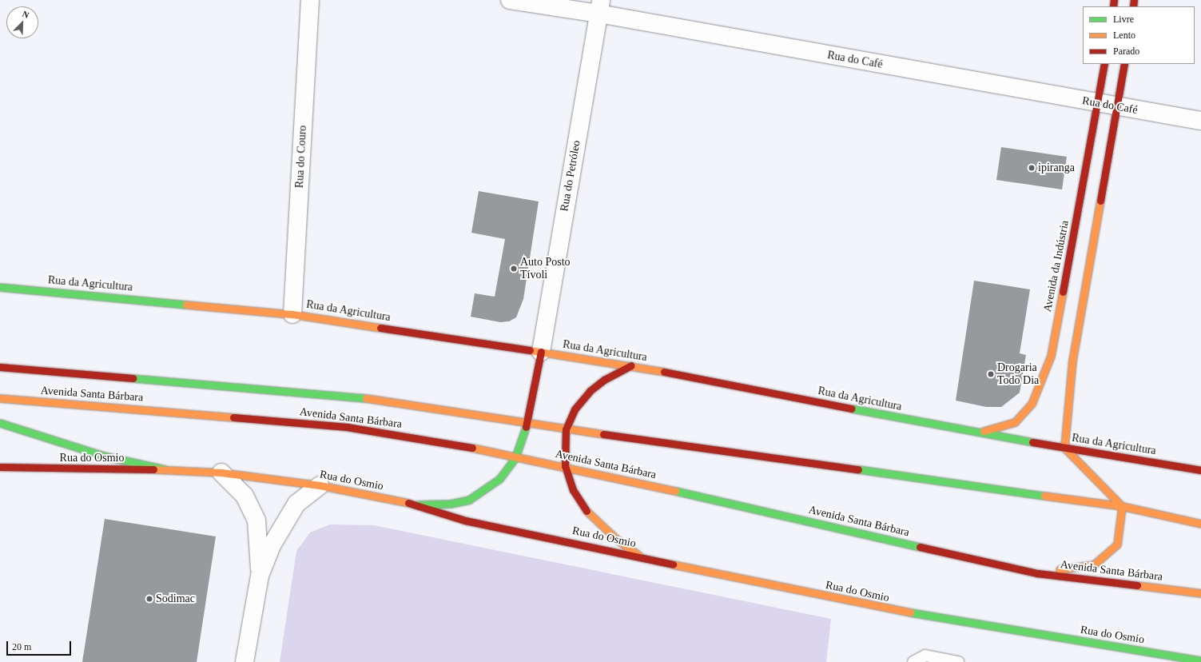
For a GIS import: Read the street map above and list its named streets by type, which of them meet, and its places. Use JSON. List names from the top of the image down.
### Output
{
  "streets": {
    "main road": [
      "Avenida da Indústria",
      "Rua da Agricultura",
      "Avenida Santa Bárbara",
      "Rua do Osmio"
    ],
    "street": ["Rua do Café", "Rua do Couro", "Rua do Petróleo"]
  },
  "crossings": [
    ["Rua do Café", "Rua do Petróleo"],
    ["Rua do Café", "Avenida da Indústria"],
    ["Rua do Couro", "Rua da Agricultura"],
    ["Rua do Petróleo", "Rua da Agricultura"],
    ["Avenida da Indústria", "Rua da Agricultura"]
  ],
  "places": [
    "ipiranga",
    "Auto Posto Tívoli",
    "Drogaria Todo Dia",
    "Sodimac"
  ],
  "legend": ["Livre", "Lento", "Parado"],
  "scale_bar": "20 m",
  "north": "top right"
}
